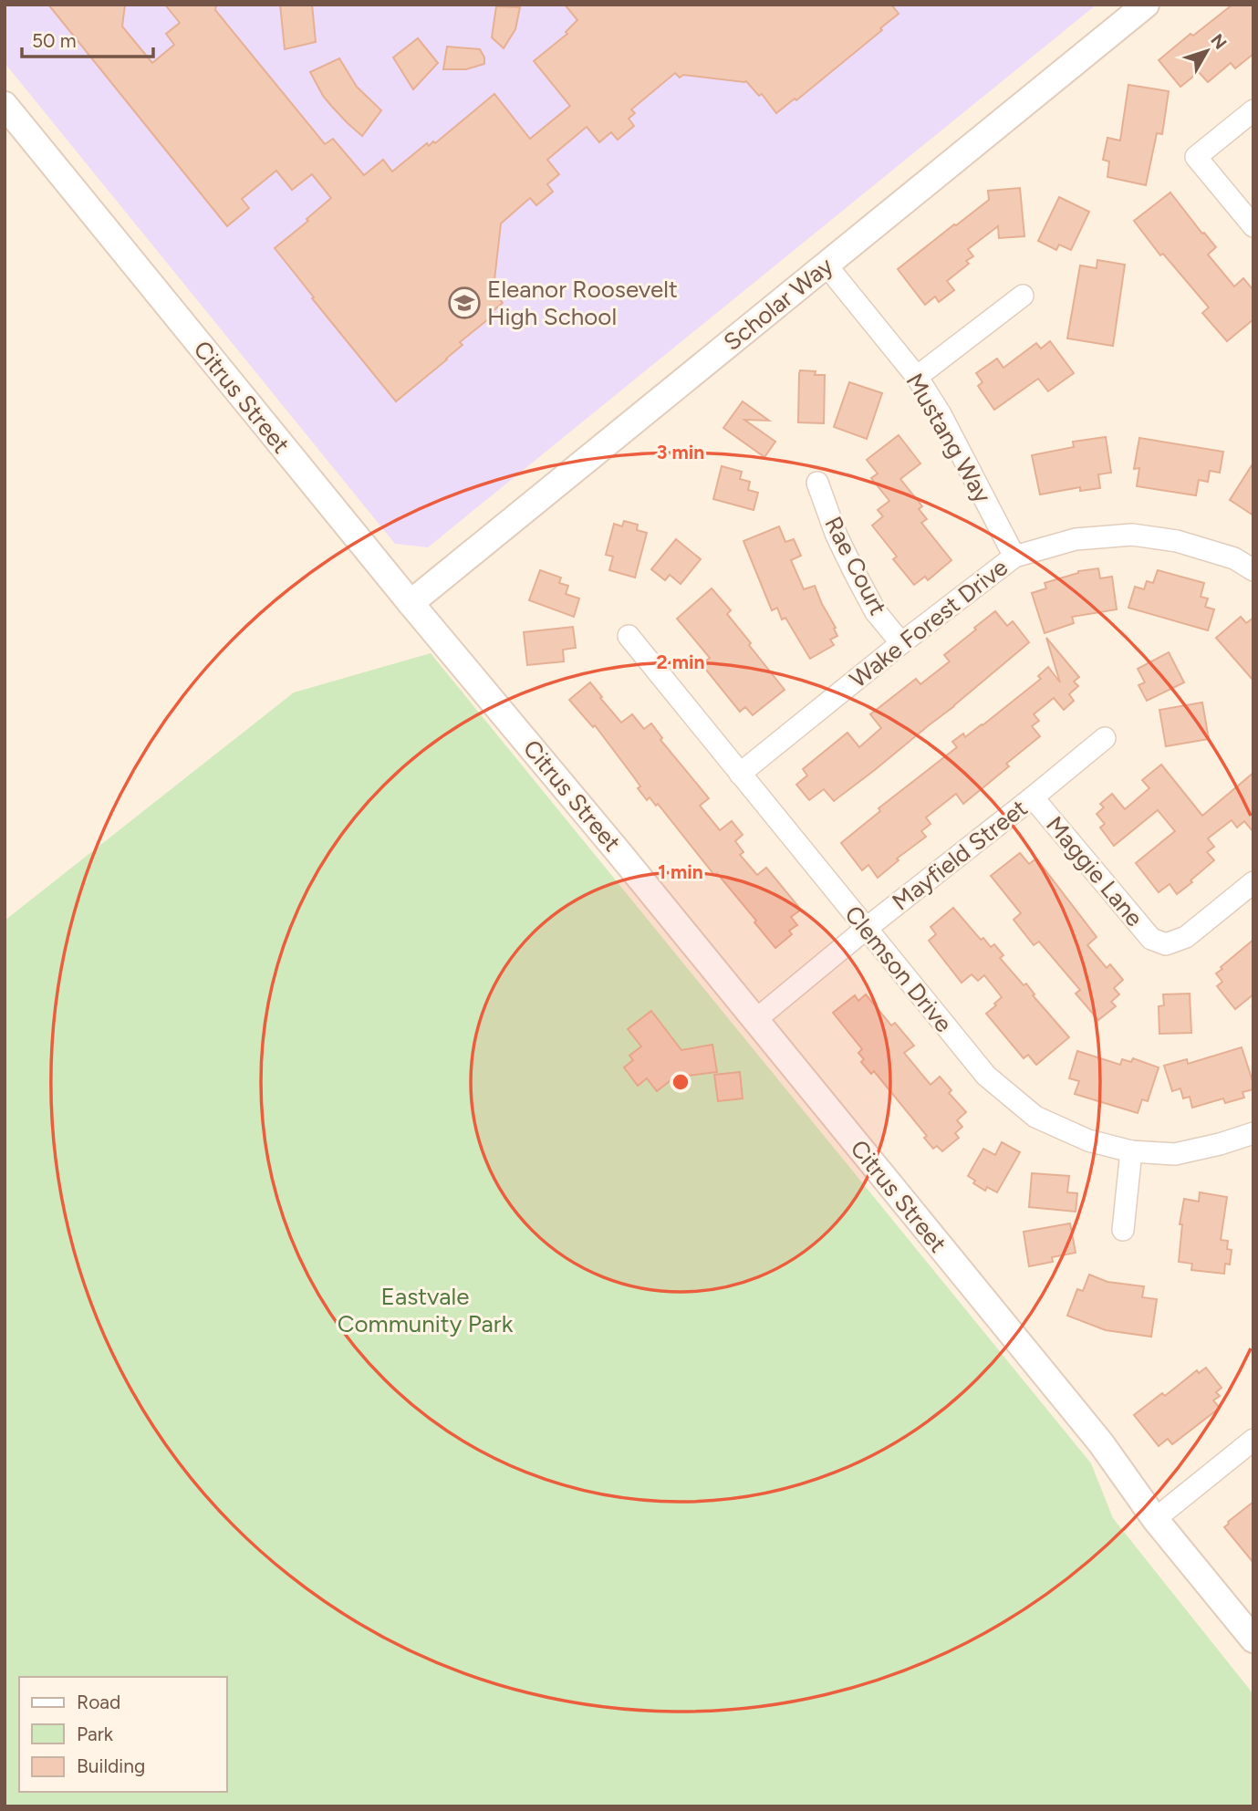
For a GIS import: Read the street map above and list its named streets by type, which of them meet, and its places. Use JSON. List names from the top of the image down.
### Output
{
  "streets": {
    "street": [
      "Scholar Way",
      "Citrus Street",
      "Mustang Way",
      "Rae Court",
      "Wake Forest Drive",
      "Mayfield Street",
      "Maggie Lane",
      "Clemson Drive"
    ]
  },
  "crossings": [
    ["Scholar Way", "Citrus Street"],
    ["Scholar Way", "Mustang Way"],
    ["Citrus Street", "Mayfield Street"],
    ["Mustang Way", "Wake Forest Drive"],
    ["Rae Court", "Wake Forest Drive"],
    ["Wake Forest Drive", "Clemson Drive"],
    ["Mayfield Street", "Maggie Lane"],
    ["Mayfield Street", "Clemson Drive"]
  ],
  "parks": ["Eastvale Community Park"],
  "places": {
    "school or university": ["Eleanor Roosevelt High School"]
  },
  "legend": ["Road", "Park", "Building"],
  "scale_bar": "50 m",
  "north": "top right",
  "rings": ["3 min", "2 min", "1 min"]
}
